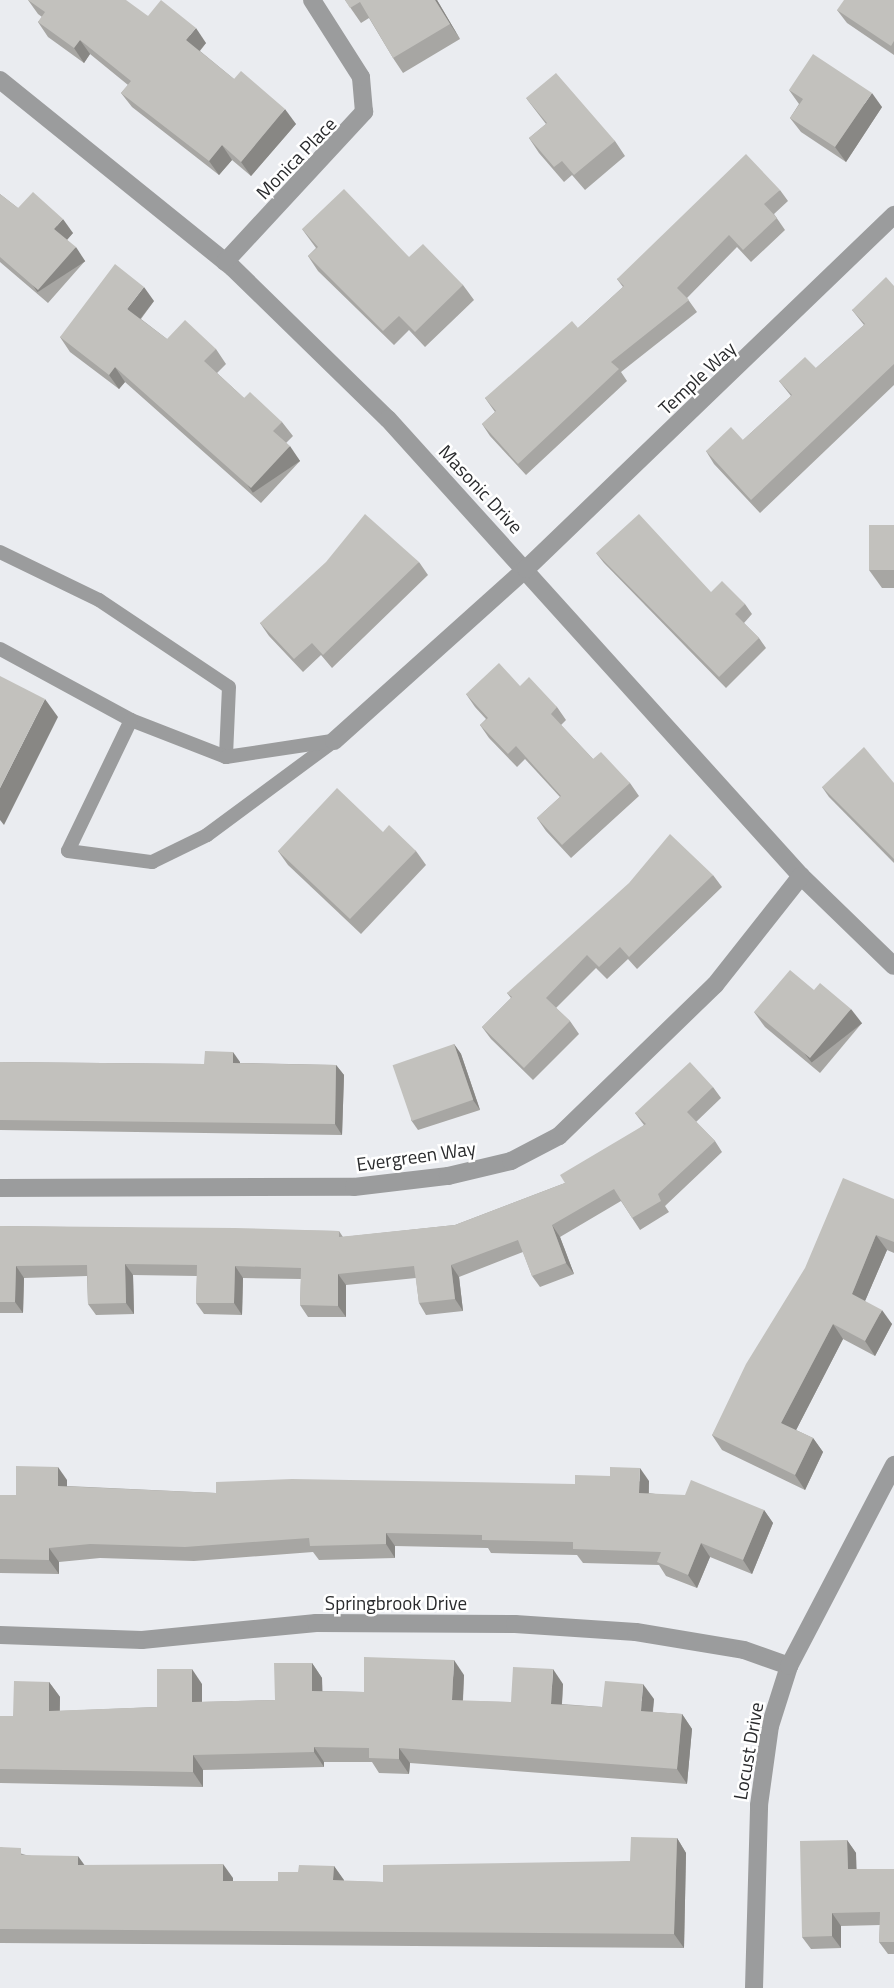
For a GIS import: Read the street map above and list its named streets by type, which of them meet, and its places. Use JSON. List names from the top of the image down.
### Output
{
  "streets": {
    "street": [
      "Monica Place",
      "Temple Way",
      "Masonic Drive",
      "Evergreen Way",
      "Springbrook Drive",
      "Locust Drive"
    ]
  },
  "crossings": [
    ["Monica Place", "Masonic Drive"],
    ["Temple Way", "Masonic Drive"],
    ["Masonic Drive", "Evergreen Way"],
    ["Springbrook Drive", "Locust Drive"]
  ]
}
